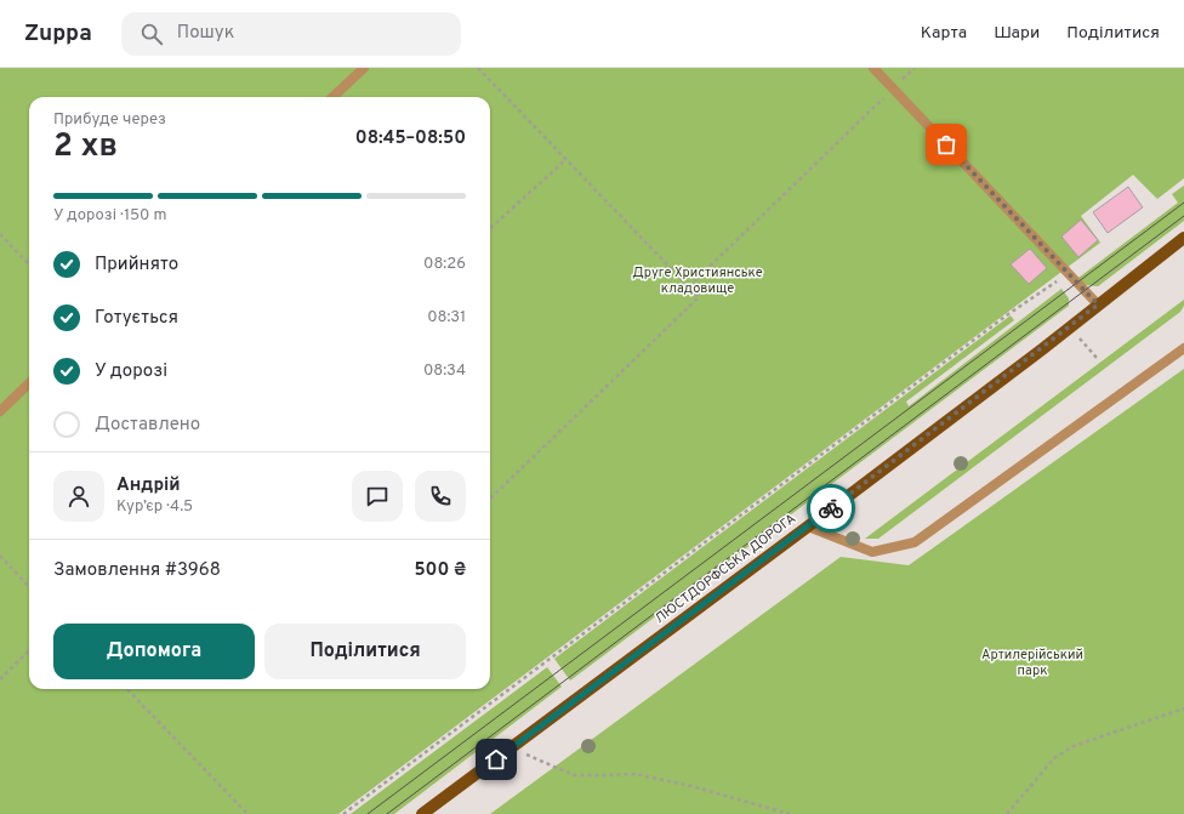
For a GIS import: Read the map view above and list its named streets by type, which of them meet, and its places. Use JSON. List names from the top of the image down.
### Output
{
  "streets": {
    "main road": ["ЛЮСТДОРФСЬКА ДОРОГА"]
  },
  "parks": ["Друге Християнське кладовище", "Артилерійський парк"],
  "page": {
    "header": "Zuppa",
    "search": "Пошук",
    "nav": ["Карта", "Шари", "Поділитися"],
    "heading": ["2 хв", "Прибуде через", "08:45–08:50"],
    "panel": [
      "Андрій",
      "Кур’єр · 4.5",
      "Замовлення #3968",
      "500 ₴"
    ],
    "bar": "У дорозі · 150 m",
    "list": [
      ["Прийнято", "08:26"],
      ["Готується", "08:31"],
      ["У дорозі", "08:34"],
      "Доставлено"
    ],
    "buttons": ["Допомога", "Поділитися"]
  }
}
